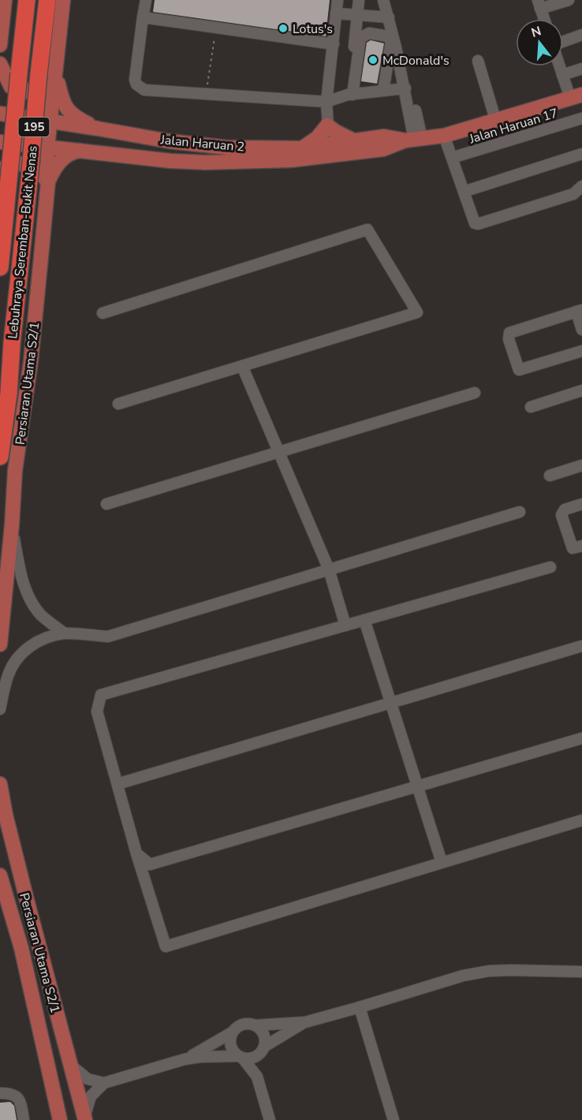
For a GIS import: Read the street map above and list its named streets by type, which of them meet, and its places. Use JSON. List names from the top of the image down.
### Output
{
  "streets": {
    "highway": ["195", "Lebuhraya Seremban-Bukit Nenas"],
    "main road": ["Jalan Haruan 2", "Persiaran Utama S2/1"],
    "street": ["Jalan Haruan 17"]
  },
  "crossings": [
    ["Jalan Haruan 2", "Persiaran Utama S2/1"]
  ],
  "places": ["Lotus's", "McDonald's"],
  "north": "top"
}
